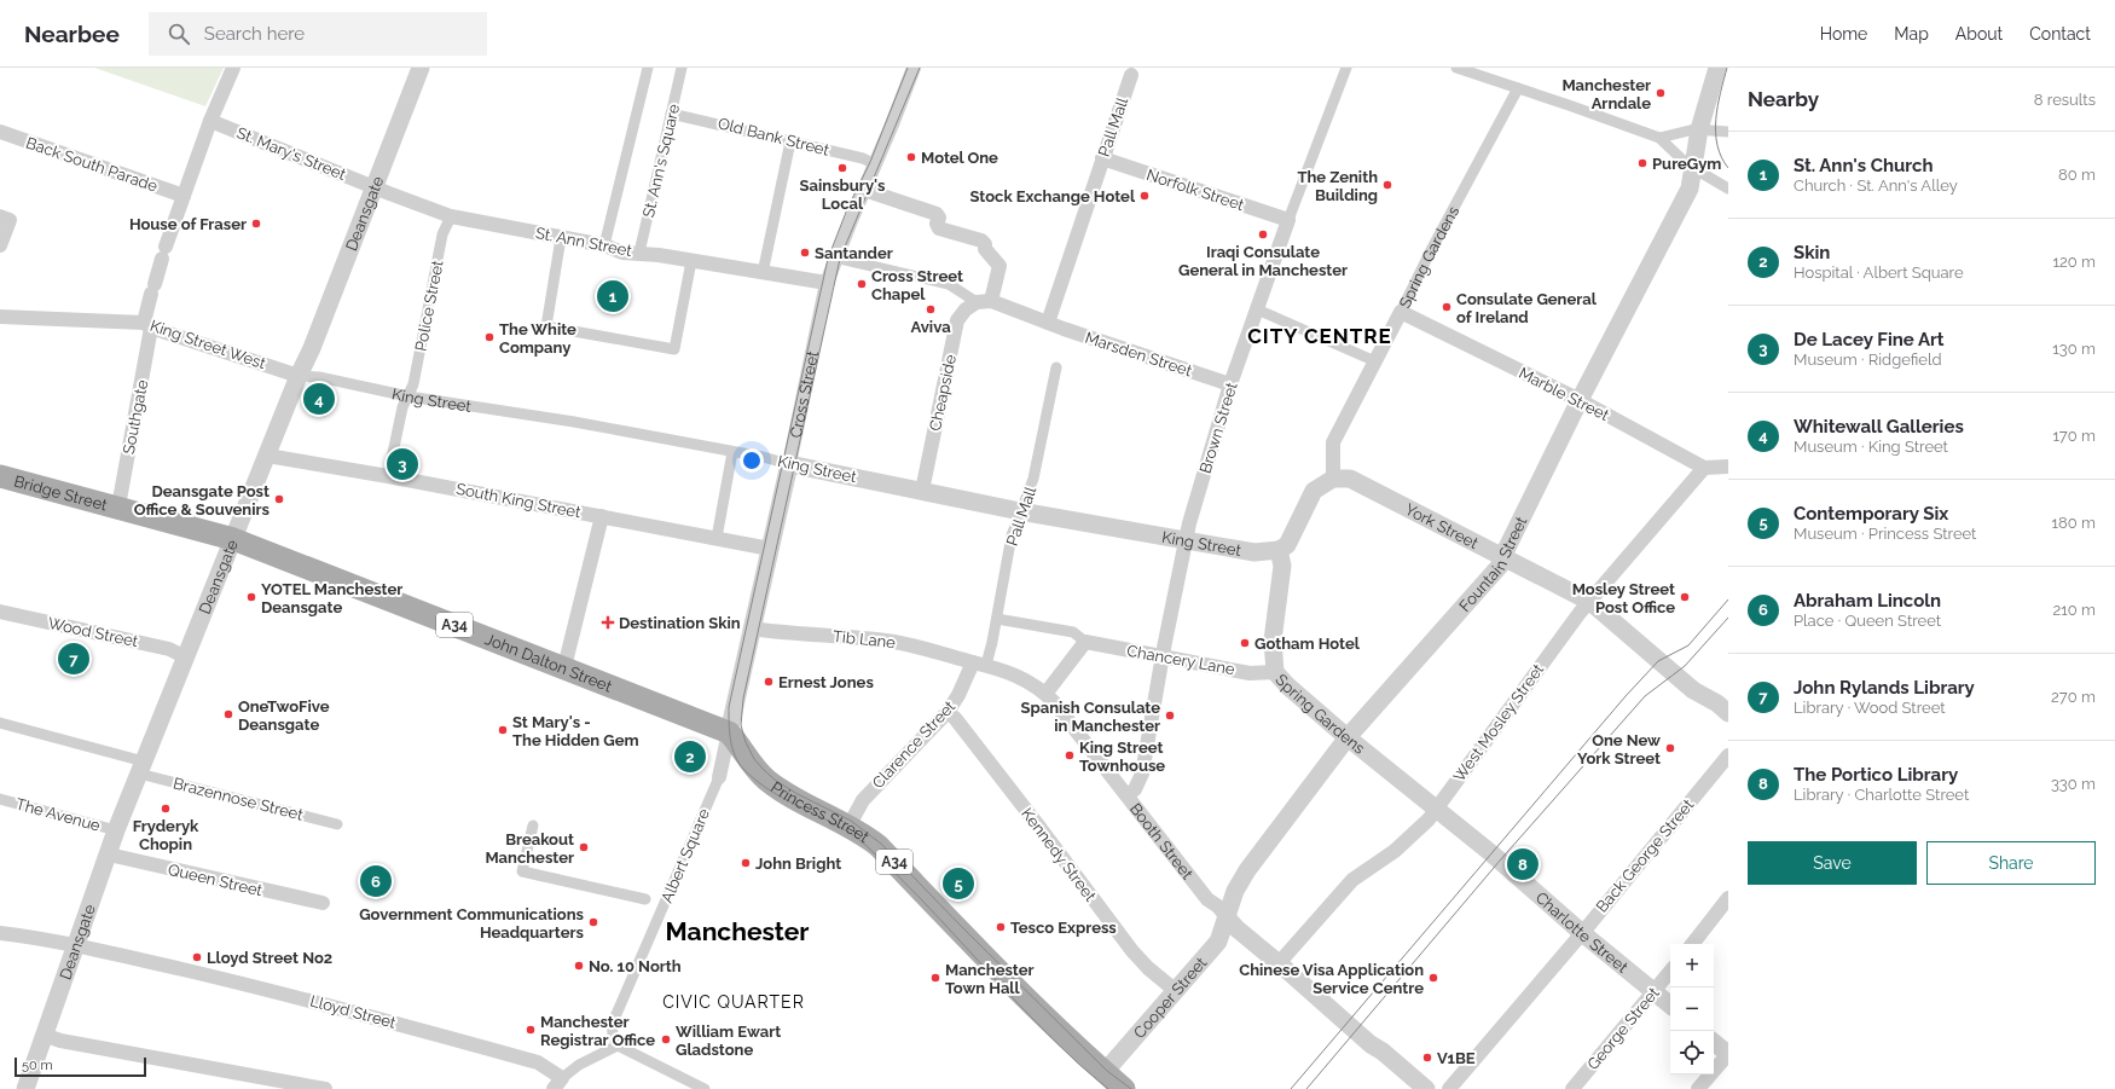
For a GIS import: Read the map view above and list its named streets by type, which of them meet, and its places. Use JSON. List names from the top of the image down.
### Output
{
  "streets": {
    "main road": [
      "Bridge Street",
      "A34",
      "John Dalton Street",
      "Princess Street"
    ],
    "street": [
      "Pall Mall",
      "Old Bank Street",
      "St. Mary's Street",
      "St. Ann's Square",
      "Back South Parade",
      "Norfolk Street",
      "Deansgate",
      "St. Ann Street",
      "Spring Gardens",
      "Police Street",
      "King Street West",
      "Marsden Street",
      "Cheapside",
      "Marble Street",
      "Cross Street",
      "King Street",
      "Southgate",
      "Brown Street",
      "South King Street",
      "York Street",
      "Fountain Street",
      "Wood Street",
      "Tib Lane",
      "Chancery Lane",
      "West Mosley Street",
      "Clarence Street",
      "Brazennose Street",
      "The Avenue",
      "Booth Street",
      "Kennedy Street",
      "Albert Square",
      "Back George Street",
      "Queen Street",
      "Charlotte Street",
      "Cooper Street",
      "Lloyd Street",
      "George Street"
    ]
  },
  "crossings": [
    ["Pall Mall", "Norfolk Street"],
    ["Pall Mall", "Marsden Street"],
    ["Pall Mall", "King Street"],
    ["Pall Mall", "Tib Lane"],
    ["Pall Mall", "Clarence Street"],
    ["Pall Mall", "Booth Street"],
    ["Old Bank Street", "St. Ann's Square"],
    ["Old Bank Street", "Cross Street"],
    ["St. Mary's Street", "Deansgate"],
    ["St. Mary's Street", "St. Ann Street"],
    ["St. Mary's Street", "Southgate"],
    ["St. Ann's Square", "St. Ann Street"],
    ["Back South Parade", "Southgate"],
    ["Norfolk Street", "Brown Street"],
    ["Deansgate", "St. Ann Street"],
    ["Deansgate", "King Street West"],
    ["Deansgate", "King Street"],
    ["Deansgate", "Bridge Street"],
    ["Deansgate", "South King Street"],
    ["Deansgate", "Wood Street"],
    ["Deansgate", "John Dalton Street"],
    ["Deansgate", "Brazennose Street"],
    ["Deansgate", "The Avenue"],
    ["Deansgate", "Queen Street"],
    ["Deansgate", "Lloyd Street"],
    ["St. Ann Street", "Police Street"],
    ["St. Ann Street", "Cross Street"],
    ["Spring Gardens", "Marble Street"],
    ["Spring Gardens", "King Street"],
    ["Spring Gardens", "York Street"],
    ["Spring Gardens", "Fountain Street"],
    ["Spring Gardens", "Chancery Lane"],
    ["Spring Gardens", "West Mosley Street"],
    ["Spring Gardens", "Charlotte Street"],
    ["Police Street", "King Street"],
    ["Police Street", "South King Street"],
    ["King Street West", "King Street"],
    ["King Street West", "Southgate"],
    ["Marsden Street", "Cheapside"],
    ["Marsden Street", "Brown Street"],
    ["Cheapside", "King Street"],
    ["Marble Street", "Fountain Street"],
    ["Marble Street", "West Mosley Street"],
    ["Cross Street", "King Street"],
    ["Cross Street", "South King Street"],
    ["Cross Street", "Tib Lane"],
    ["Cross Street", "John Dalton Street"],
    ["Cross Street", "Princess Street"],
    ["Cross Street", "Albert Square"],
    ["King Street", "Brown Street"],
    ["Southgate", "Bridge Street"],
    ["Brown Street", "Chancery Lane"],
    ["Brown Street", "Booth Street"],
    ["Bridge Street", "John Dalton Street"],
    ["York Street", "Fountain Street"],
    ["York Street", "West Mosley Street"],
    ["Fountain Street", "Booth Street"],
    ["Fountain Street", "Cooper Street"],
    ["Tib Lane", "Clarence Street"],
    ["Tib Lane", "Booth Street"],
    ["John Dalton Street", "Princess Street"],
    ["John Dalton Street", "Albert Square"],
    ["West Mosley Street", "Booth Street"],
    ["Clarence Street", "Princess Street"],
    ["Clarence Street", "Booth Street"],
    ["Clarence Street", "Kennedy Street"],
    ["Princess Street", "Albert Square"],
    ["Princess Street", "Cooper Street"],
    ["Booth Street", "Cooper Street"],
    ["Kennedy Street", "Cooper Street"],
    ["Albert Square", "Lloyd Street"],
    ["Back George Street", "Charlotte Street"],
    ["Charlotte Street", "George Street"]
  ],
  "districts": ["CITY CENTRE", "Manchester", "CIVIC QUARTER"],
  "places": {
    "other": [
      "Manchester Arndale",
      "Motel One",
      "PureGym",
      "Sainsbury's Local",
      "The Zenith Building",
      "Stock Exchange Hotel",
      "House of Fraser",
      "Iraqi Consulate General in Manchester",
      "Santander",
      "Cross Street Chapel",
      "Consulate General of Ireland",
      "Aviva",
      "The White Company",
      "Deansgate Post Office & Souvenirs",
      "YOTEL Manchester Deansgate",
      "Mosley Street Post Office",
      "Gotham Hotel",
      "Ernest Jones",
      "OneTwoFive Deansgate",
      "Spanish Consulate in Manchester",
      "St Mary's - The Hidden Gem",
      "One New York Street",
      "King Street Townhouse",
      "Fryderyk Chopin",
      "Breakout Manchester",
      "John Bright",
      "Government Communications Headquarters",
      "Tesco Express",
      "Lloyd Street No2",
      "No. 10 North",
      "Manchester Town Hall",
      "Chinese Visa Application Service Centre",
      "Manchester Registrar Office",
      "William Ewart Gladstone",
      "V1BE"
    ],
    "health": ["Destination Skin"]
  },
  "scale_bar": "50 m",
  "page": {
    "header": "Nearbee",
    "search": "Search here",
    "nav": [
      "Home",
      "Map",
      "About",
      "Contact"
    ],
    "heading": ["Nearby", "8 results"],
    "list": [
      {
        "mark": "1",
        "name": "St. Ann's Church",
        "note": "Church · St. Ann's Alley",
        "value": "80 m"
      },
      {
        "mark": "2",
        "name": "Skin",
        "note": "Hospital · Albert Square",
        "value": "120 m"
      },
      {
        "mark": "3",
        "name": "De Lacey Fine Art",
        "note": "Museum · Ridgefield",
        "value": "130 m"
      },
      {
        "mark": "4",
        "name": "Whitewall Galleries",
        "note": "Museum · King Street",
        "value": "170 m"
      },
      {
        "mark": "5",
        "name": "Contemporary Six",
        "note": "Museum · Princess Street",
        "value": "180 m"
      },
      {
        "mark": "6",
        "name": "Abraham Lincoln",
        "note": "Place · Queen Street",
        "value": "210 m"
      },
      {
        "mark": "7",
        "name": "John Rylands Library",
        "note": "Library · Wood Street",
        "value": "270 m"
      },
      {
        "mark": "8",
        "name": "The Portico Library",
        "note": "Library · Charlotte Street",
        "value": "330 m"
      }
    ],
    "pins": [
      "1",
      "4",
      "3",
      "7",
      "2",
      "8",
      "6",
      "5"
    ],
    "buttons": ["Save", "Share"],
    "map_buttons": ["+", "−"],
    "scale": "50 m"
  }
}
